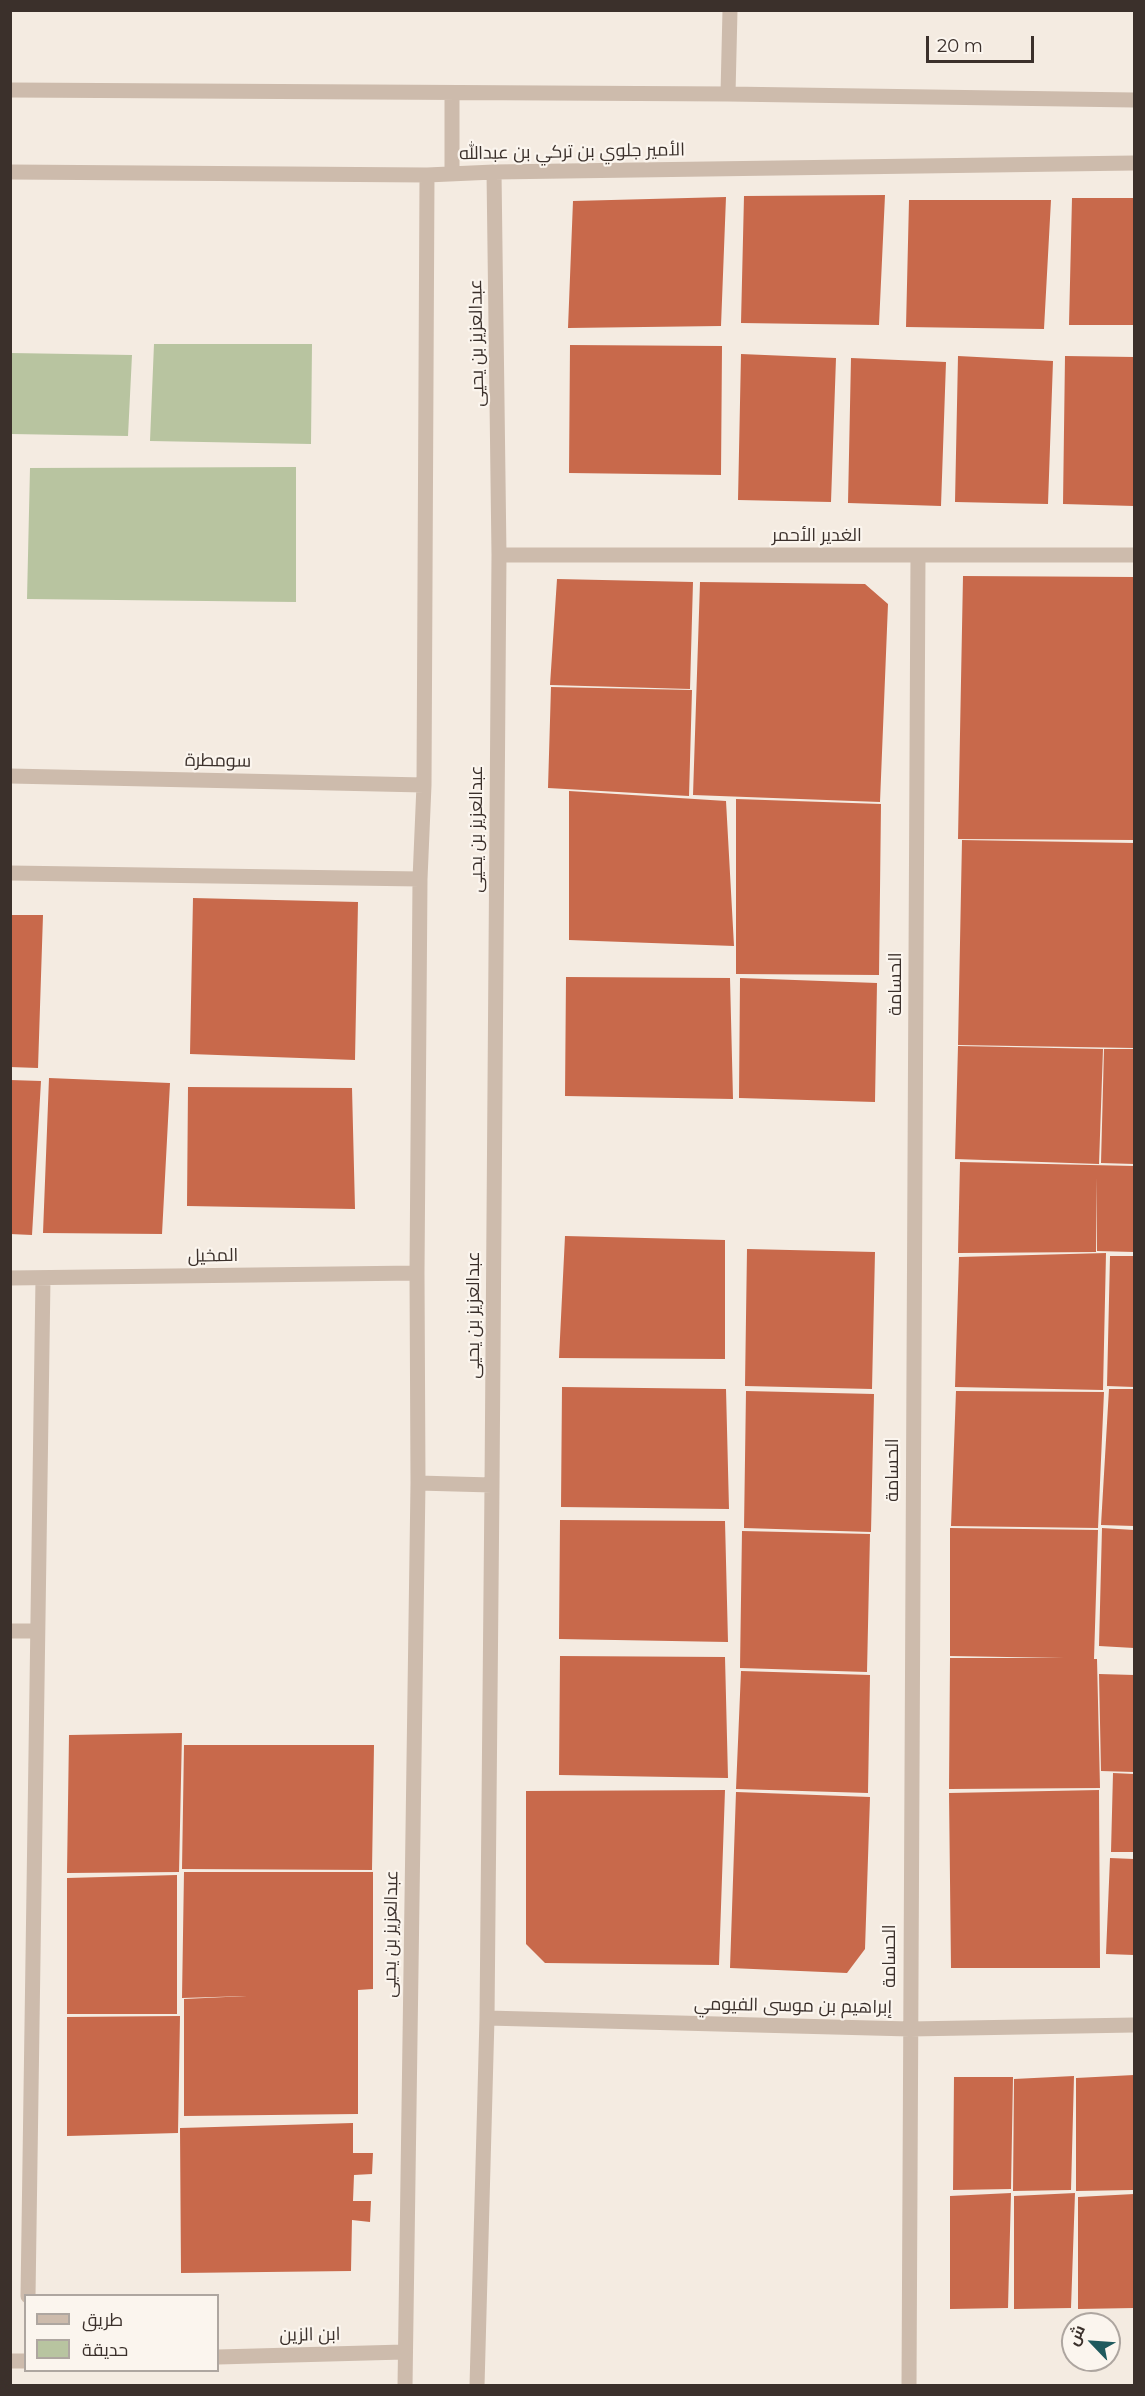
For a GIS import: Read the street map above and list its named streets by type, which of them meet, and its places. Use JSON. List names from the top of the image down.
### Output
{
  "streets": {
    "street": [
      "الأمير جلوي بن تركي بن عبدالله",
      "عبدالعزيز بن يحيى",
      "الغدير الأحمر",
      "سومطرة",
      "الحسامة",
      "المخيل",
      "إبراهيم بن موسى الفيومي",
      "ابن الزين"
    ]
  },
  "crossings": [
    ["الأمير جلوي بن تركي بن عبدالله", "عبدالعزيز بن يحيى"],
    ["عبدالعزيز بن يحيى", "الغدير الأحمر"],
    ["عبدالعزيز بن يحيى", "سومطرة"],
    ["عبدالعزيز بن يحيى", "المخيل"],
    ["عبدالعزيز بن يحيى", "إبراهيم بن موسى الفيومي"],
    ["عبدالعزيز بن يحيى", "ابن الزين"],
    ["الغدير الأحمر", "الحسامة"],
    ["الحسامة", "إبراهيم بن موسى الفيومي"]
  ],
  "legend": ["طريق", "حديقة"],
  "scale_bar": "20 m",
  "north": "top left"
}
